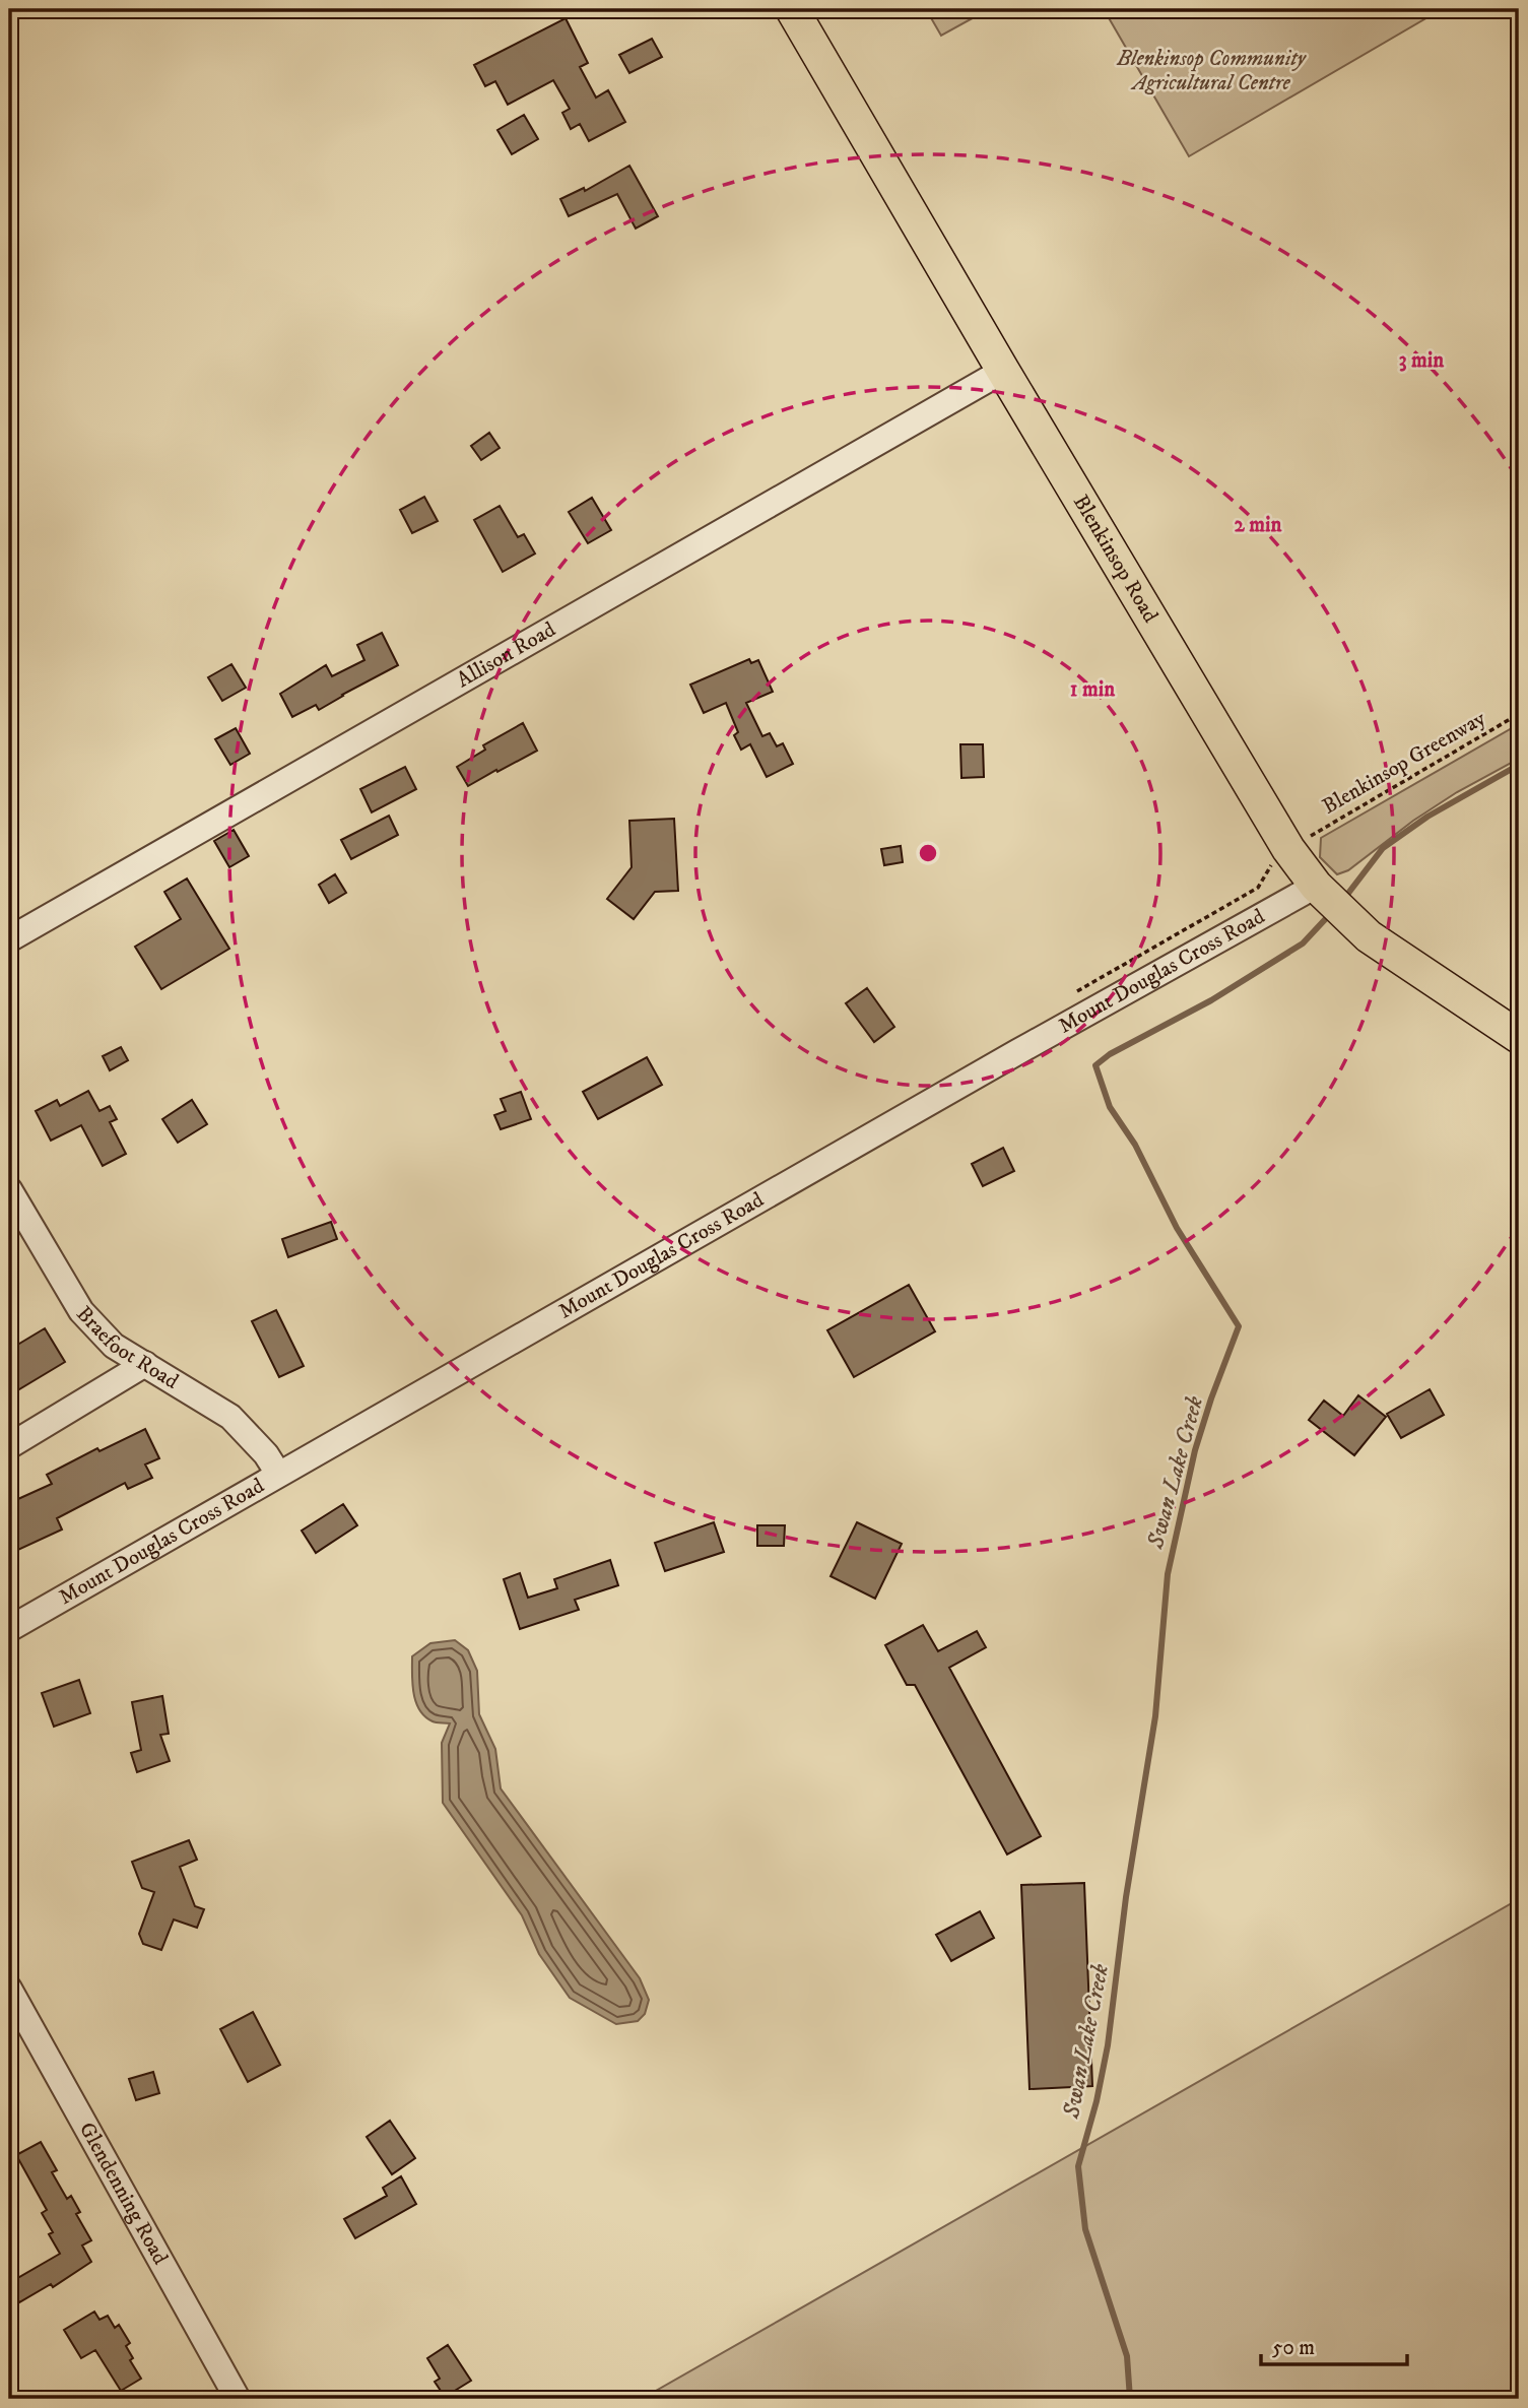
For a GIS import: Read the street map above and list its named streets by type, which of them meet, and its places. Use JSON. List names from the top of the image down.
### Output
{
  "streets": {
    "main road": ["Blenkinsop Road"],
    "street": [
      "Allison Road",
      "Mount Douglas Cross Road",
      "Braefoot Road",
      "Glendenning Road"
    ],
    "path": ["Blenkinsop Greenway"]
  },
  "crossings": [
    ["Blenkinsop Road", "Allison Road"],
    ["Blenkinsop Road", "Mount Douglas Cross Road"],
    ["Mount Douglas Cross Road", "Braefoot Road"]
  ],
  "water": ["Swan Lake Creek"],
  "parks": ["Blenkinsop Community Agricultural Centre"],
  "scale_bar": "50 m",
  "rings": ["3 min", "2 min", "1 min"]
}
